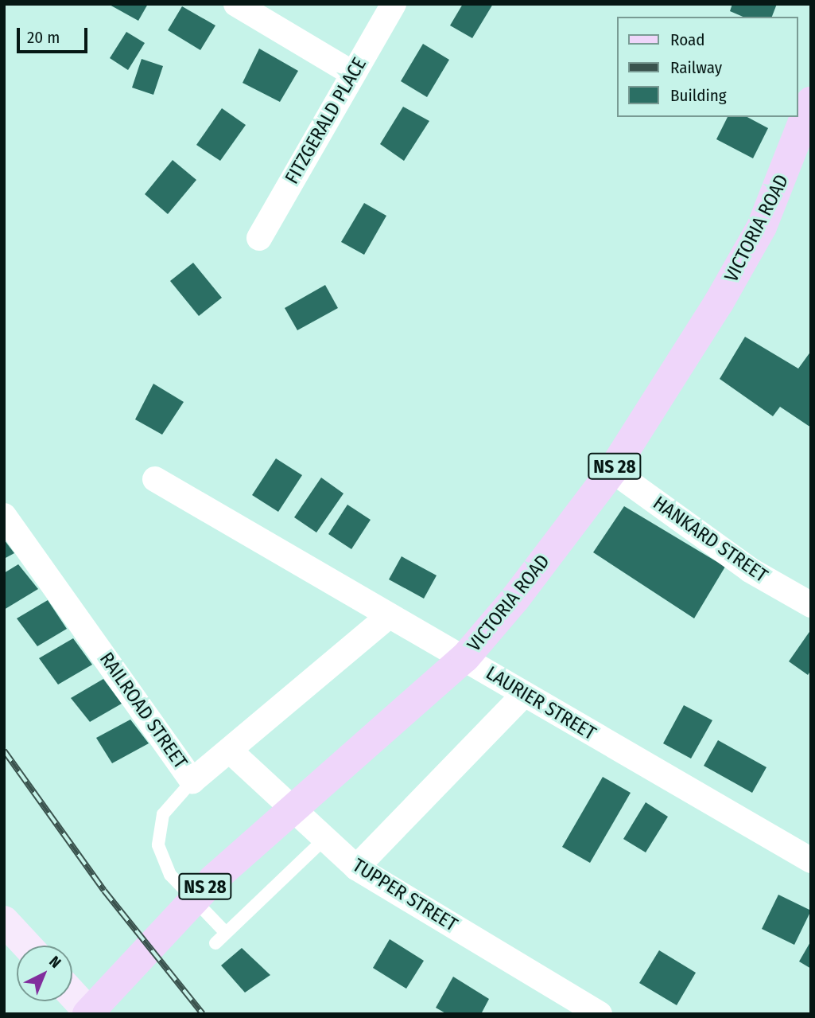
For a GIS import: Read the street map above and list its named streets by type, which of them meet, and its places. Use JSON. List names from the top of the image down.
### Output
{
  "streets": {
    "main road": ["VICTORIA ROAD", "NS 28"],
    "street": [
      "FITZGERALD PLACE",
      "HANKARD STREET",
      "LAURIER STREET",
      "RAILROAD STREET",
      "TUPPER STREET"
    ]
  },
  "crossings": [
    ["VICTORIA ROAD", "HANKARD STREET"],
    ["VICTORIA ROAD", "LAURIER STREET"],
    ["LAURIER STREET", "RAILROAD STREET"],
    ["RAILROAD STREET", "TUPPER STREET"]
  ],
  "legend": ["Road", "Railway", "Building"],
  "scale_bar": "20 m",
  "north": "top right"
}
